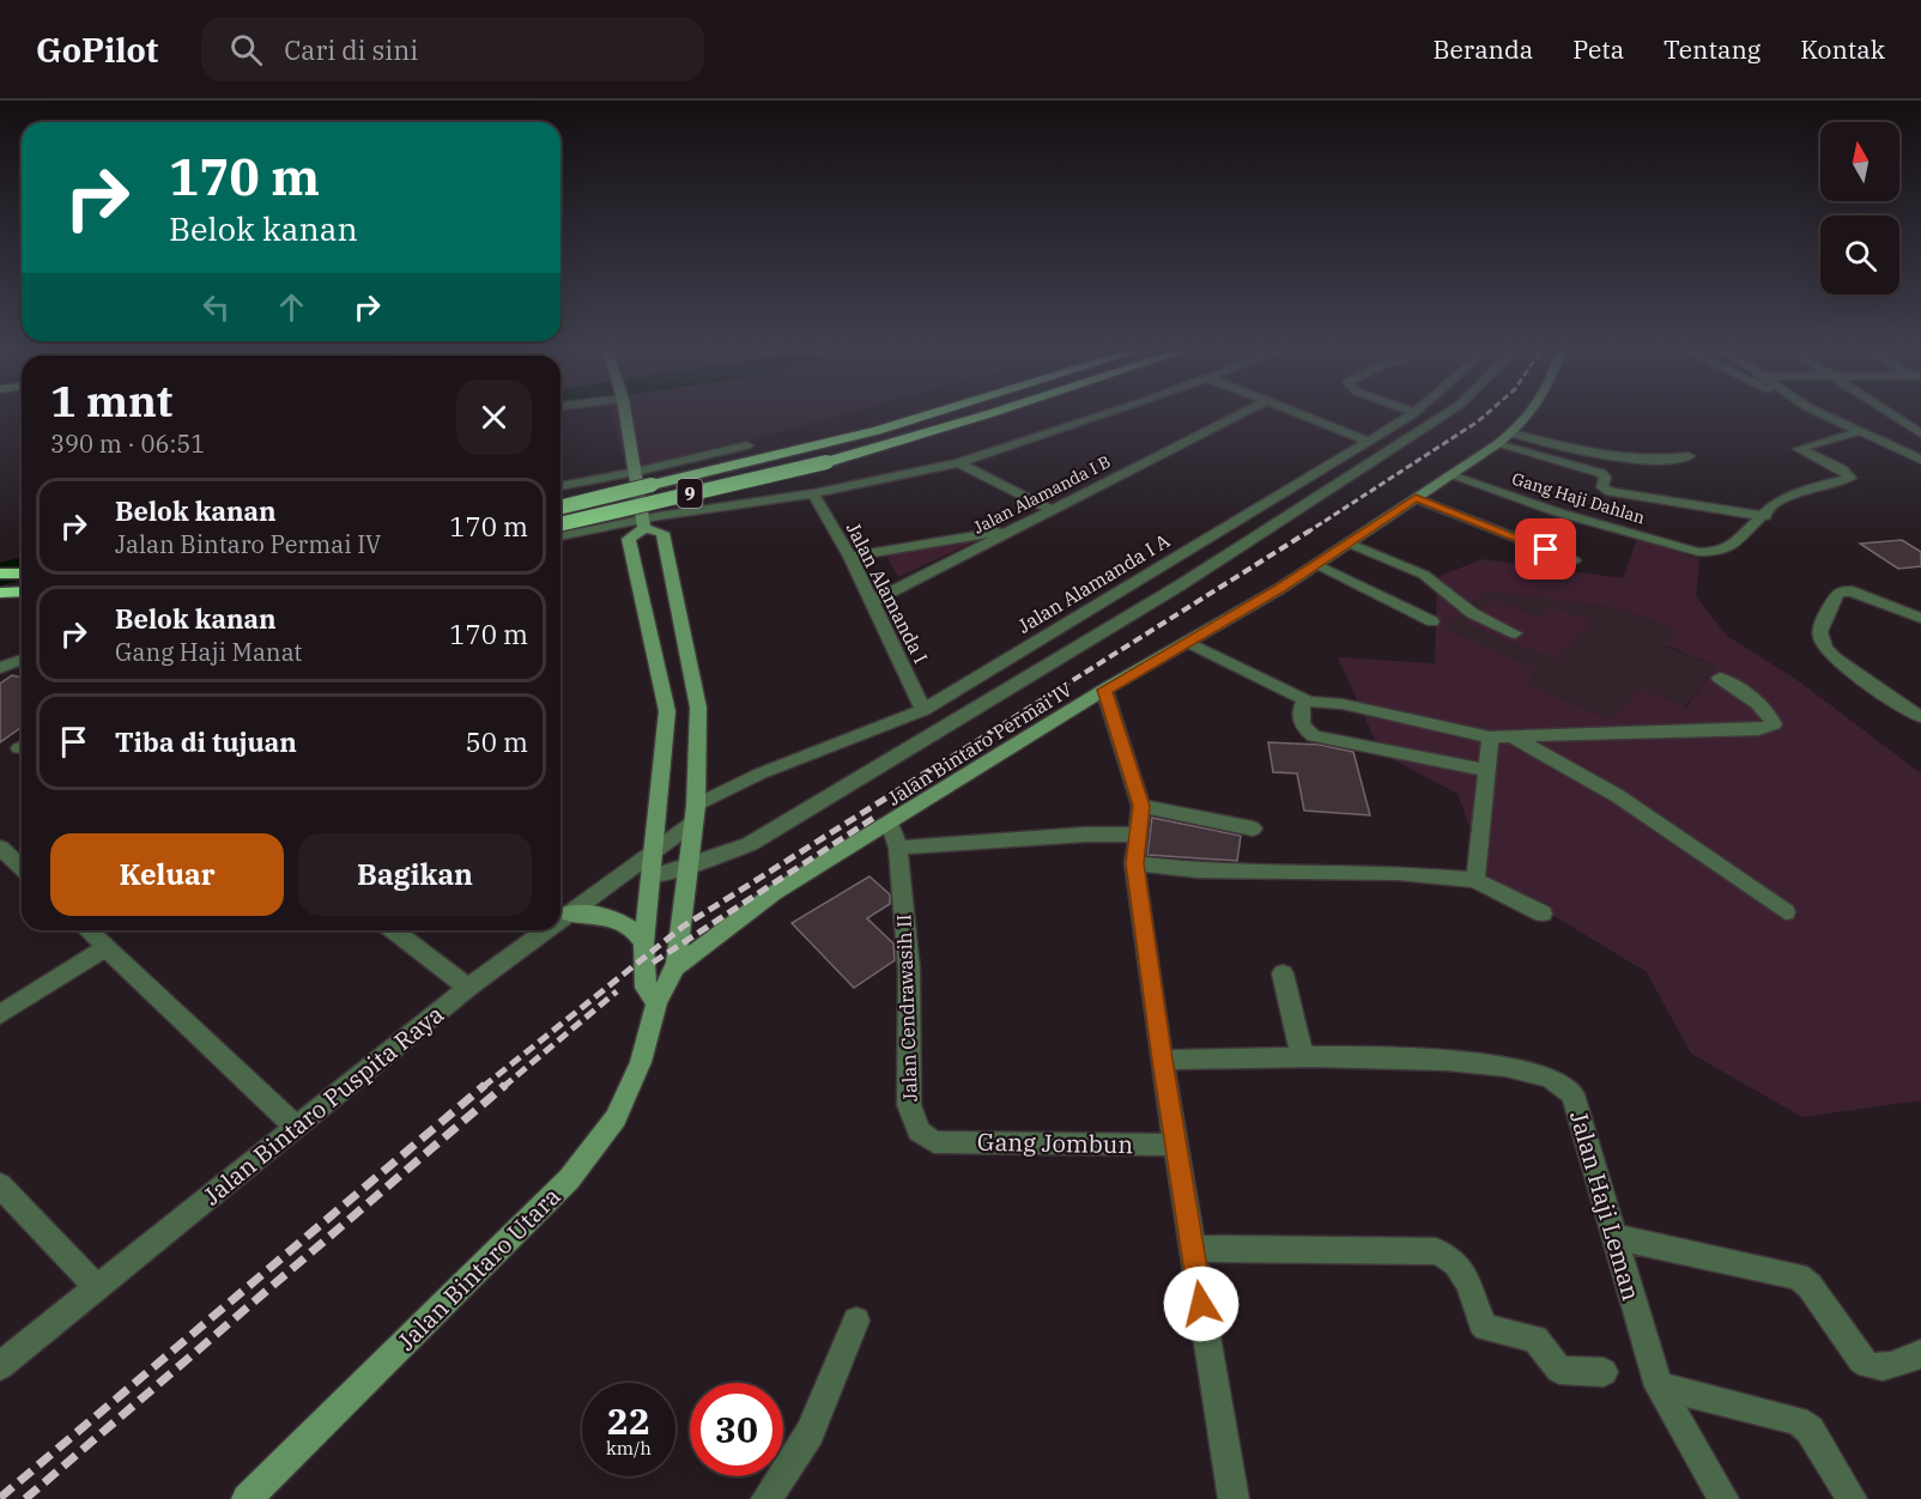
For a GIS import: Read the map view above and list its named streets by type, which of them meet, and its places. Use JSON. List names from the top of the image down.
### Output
{
  "streets": {
    "highway": ["9"],
    "main road": ["Jalan Bintaro Permai IV", "Jalan Bintaro Utara"],
    "street": [
      "Jalan Alamanda I B",
      "Gang Haji Dahlan",
      "Jalan Alamanda I A",
      "Jalan Alamanda I",
      "Jalan Cendrawasih II",
      "Jalan Bintaro Puspita Raya",
      "Gang Jombun",
      "Jalan Haji Leman"
    ]
  },
  "crossings": [
    ["Jalan Alamanda I B", "Jalan Alamanda I"],
    ["Gang Haji Dahlan", "Jalan Bintaro Permai IV"],
    ["Jalan Alamanda I A", "Jalan Alamanda I"],
    ["Jalan Alamanda I A", "Jalan Bintaro Puspita Raya"],
    ["Jalan Bintaro Permai IV", "Jalan Cendrawasih II"],
    ["Jalan Bintaro Permai IV", "Jalan Bintaro Utara"],
    ["Jalan Cendrawasih II", "Gang Jombun"]
  ],
  "north": "top",
  "page": {
    "header": "GoPilot",
    "search": "Cari di sini",
    "nav": [
      "Beranda",
      "Peta",
      "Tentang",
      "Kontak"
    ],
    "turn": ["170 m", "Belok kanan"],
    "heading": ["1 mnt", "390 m · 06:51"],
    "list": [
      {
        "name": "Belok kanan",
        "note": "Jalan Bintaro Permai IV",
        "value": "170 m"
      },
      {
        "name": "Belok kanan",
        "note": "Gang Haji Manat",
        "value": "170 m"
      },
      {
        "name": "Tiba di tujuan",
        "value": "50 m"
      }
    ],
    "buttons": ["Keluar", "Bagikan"],
    "speed": "22 km/h",
    "limit": "30"
  }
}
